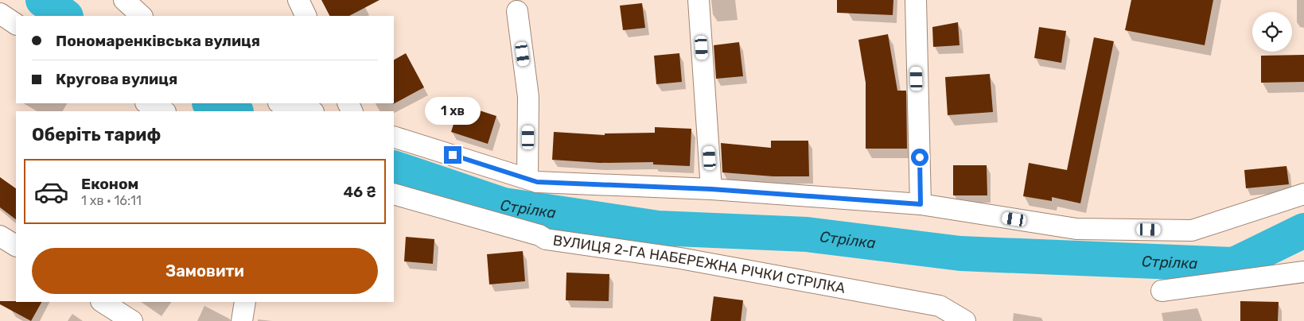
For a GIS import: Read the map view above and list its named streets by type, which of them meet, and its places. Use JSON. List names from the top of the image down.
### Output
{
  "streets": {
    "street": ["ВУЛИЦЯ 2-ГА НАБЕРЕЖНА РІЧКИ СТРІЛКА"]
  },
  "water": ["Стрілка"],
  "page": {
    "banner": ["Пономаренківська вулиця", "Кругова вулиця"],
    "bubble": "1 хв",
    "heading": "Оберіть тариф",
    "list": [
      {
        "name": "Економ",
        "note": "1 хв · 16:11",
        "value": "46 ₴"
      }
    ],
    "buttons": "Замовити"
  }
}
